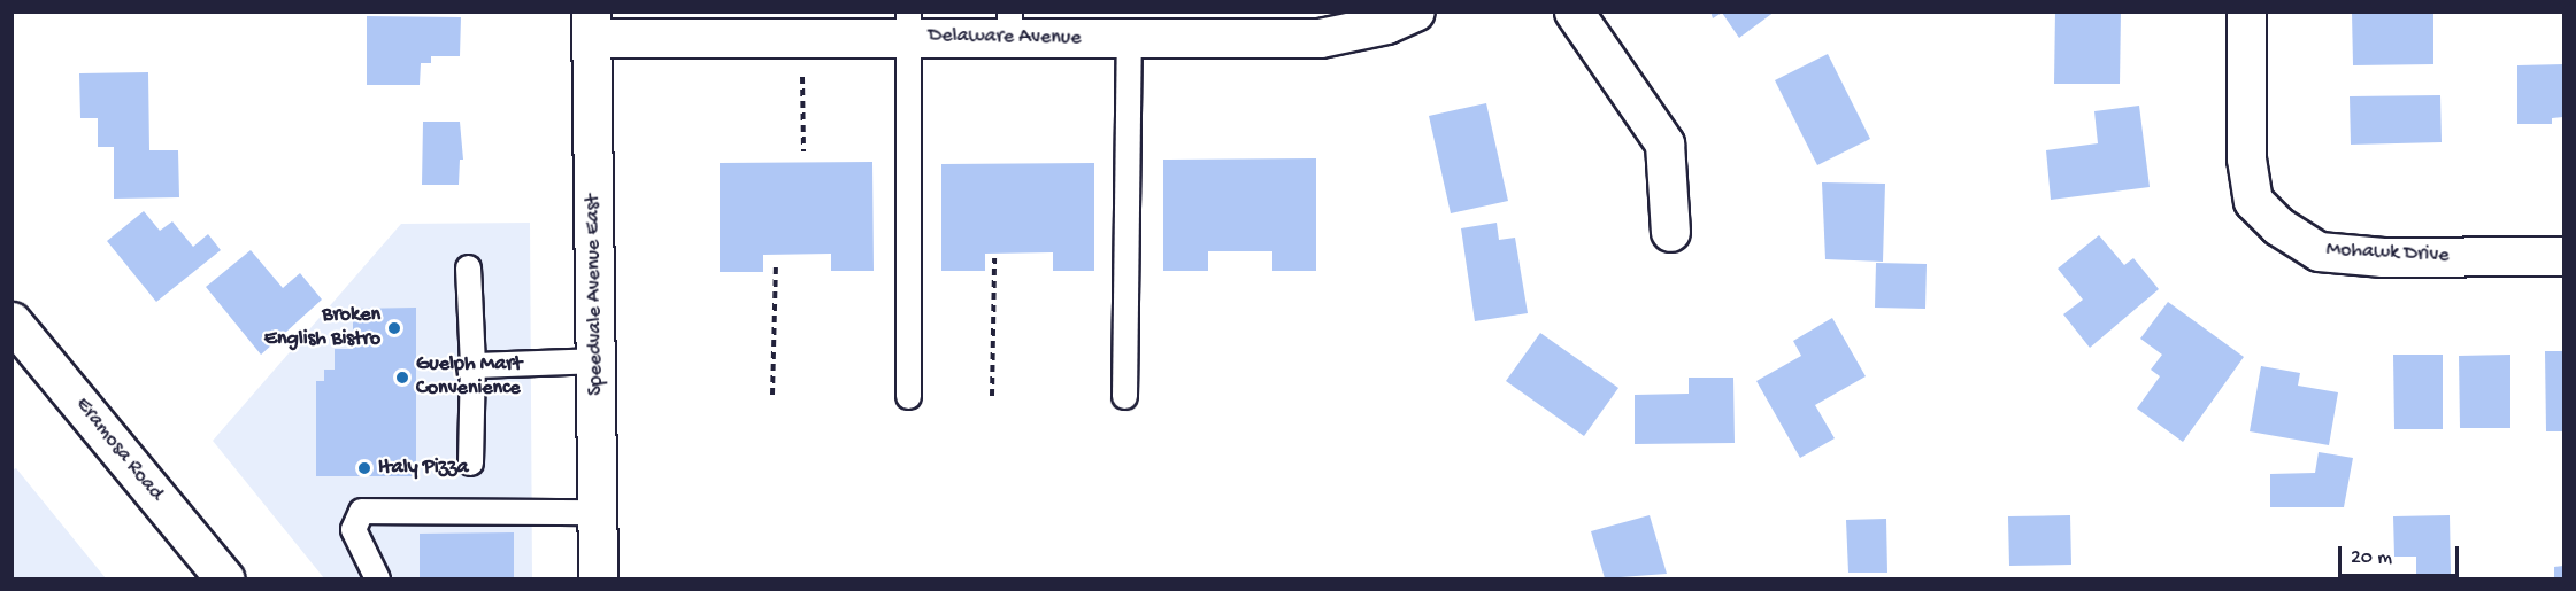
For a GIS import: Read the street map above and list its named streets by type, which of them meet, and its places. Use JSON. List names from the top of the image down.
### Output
{
  "streets": {
    "street": [
      "Delaware Avenue",
      "Mohawk Drive",
      "Speedvale Avenue East",
      "Eramosa Road"
    ]
  },
  "crossings": [
    ["Delaware Avenue", "Speedvale Avenue East"]
  ],
  "places": ["Broken English Bistro", "Guelph Mart Convenience", "Italy Pizza"],
  "scale_bar": "20 m"
}
